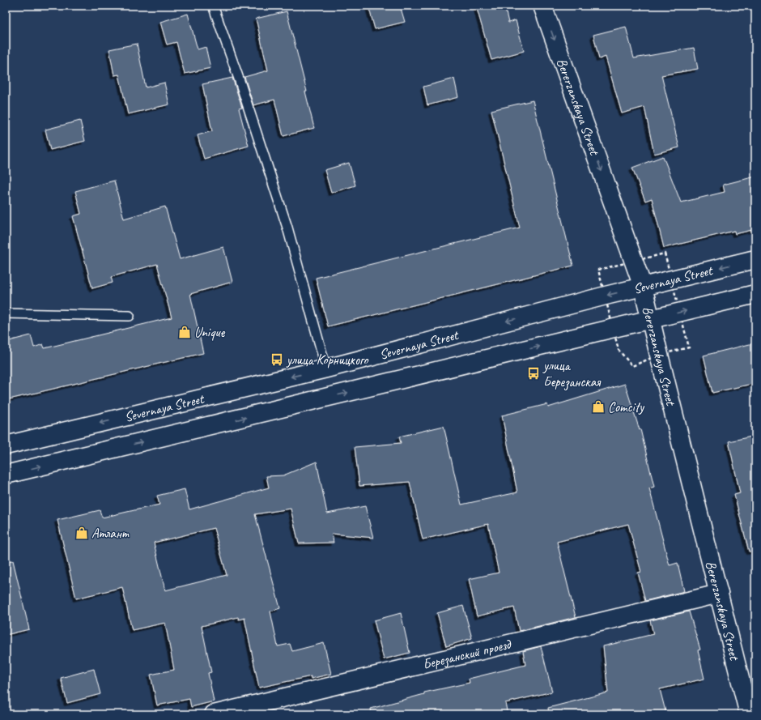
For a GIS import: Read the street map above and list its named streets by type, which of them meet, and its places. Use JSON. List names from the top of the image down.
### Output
{
  "streets": {
    "main road": ["Bererzanskaya Street", "Severnaya Street", "Березанский проезд"]
  },
  "crossings": [
    ["Bererzanskaya Street", "Severnaya Street"],
    ["Bererzanskaya Street", "Березанский проезд"]
  ],
  "one_way": ["Bererzanskaya Street"],
  "places": {
    "shop": ["Unique", "Comcity", "Атлант"],
    "bus stop": ["улица Корницкого", "улица Березанская"]
  }
}
